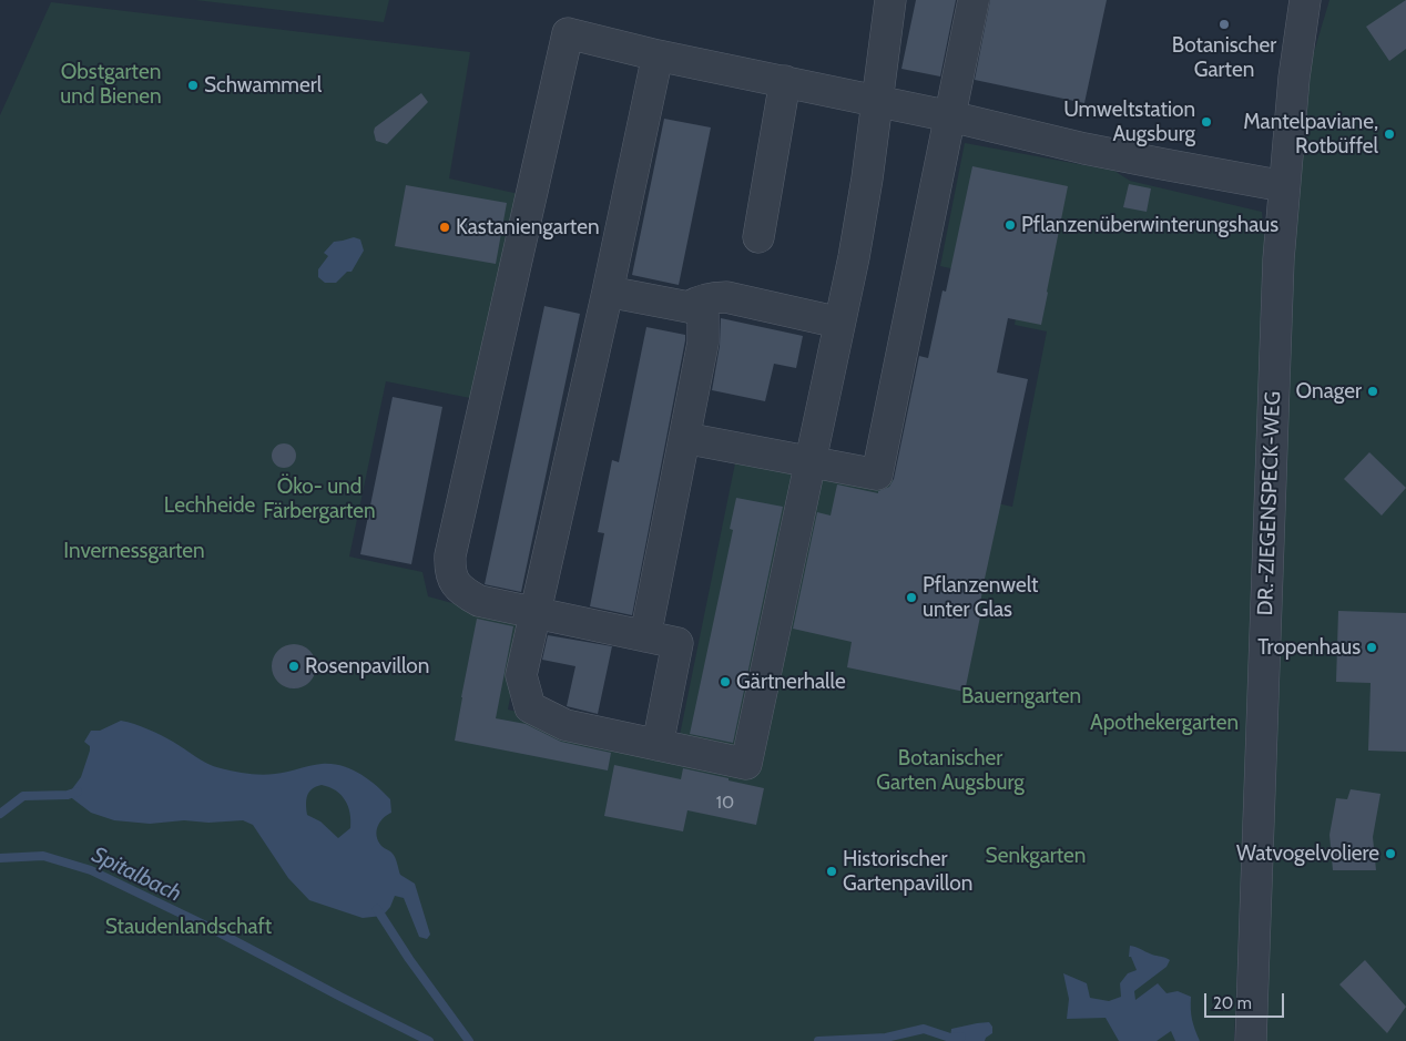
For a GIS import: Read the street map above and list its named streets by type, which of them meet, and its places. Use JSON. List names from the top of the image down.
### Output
{
  "streets": {
    "lane": ["DR.-ZIEGENSPECK-WEG"]
  },
  "water": ["Spitalbach"],
  "parks": [
    "Obstgarten und Bienen",
    "Öko- und Färbergarten",
    "Lechheide",
    "Invernessgarten",
    "Bauerngarten",
    "Apothekergarten",
    "Botanischer Garten Augsburg",
    "Senkgarten",
    "Staudenlandschaft"
  ],
  "places": [
    "Botanischer Garten",
    "Schwammerl",
    "Umweltstation Augsburg",
    "Mantelpaviane, Rotbüffel",
    "Pflanzenüberwinterungshaus",
    "Kastaniengarten",
    "Onager",
    "Pflanzenwelt unter Glas",
    "Tropenhaus",
    "Rosenpavillon",
    "Gärtnerhalle",
    "Watvogelvoliere",
    "Historischer Gartenpavillon"
  ],
  "house_numbers": ["10"],
  "scale_bar": "20 m"
}
